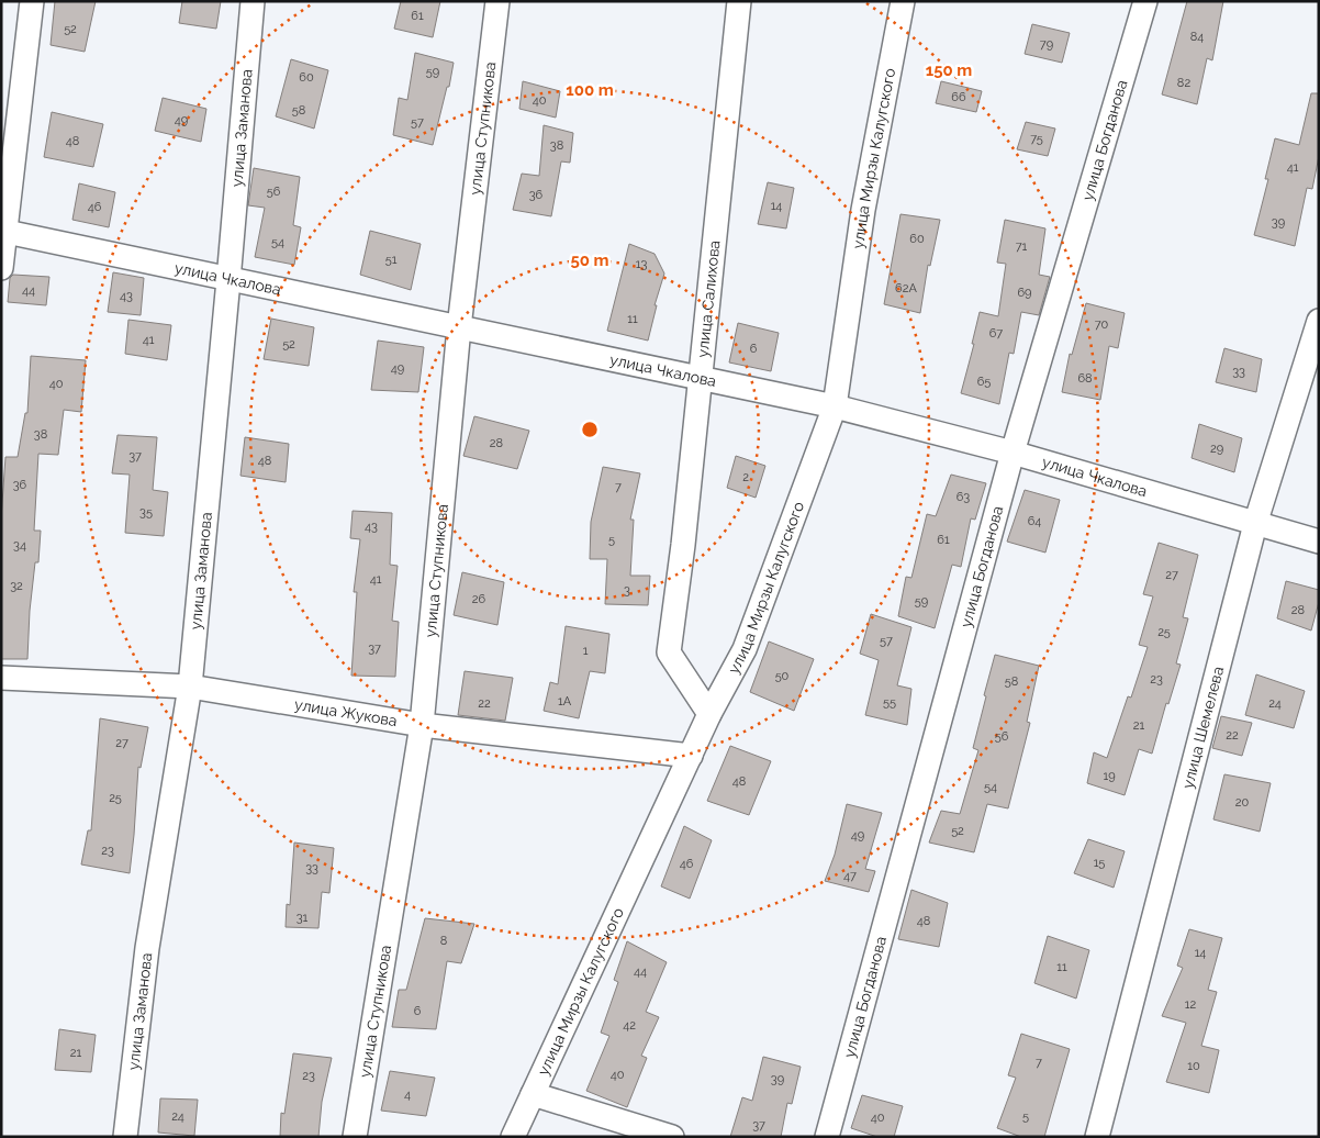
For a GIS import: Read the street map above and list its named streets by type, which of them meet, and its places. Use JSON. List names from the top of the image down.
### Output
{
  "streets": {
    "street": [
      "улица Заманова",
      "улица Ступникова",
      "улица Богданова",
      "улица Мирзы Калугского",
      "улица Чкалова",
      "улица Салихова",
      "улица Жукова",
      "улица Шемелева"
    ]
  },
  "crossings": [
    ["улица Заманова", "улица Чкалова"],
    ["улица Заманова", "улица Жукова"],
    ["улица Ступникова", "улица Чкалова"],
    ["улица Ступникова", "улица Жукова"],
    ["улица Богданова", "улица Чкалова"],
    ["улица Мирзы Калугского", "улица Чкалова"],
    ["улица Мирзы Калугского", "улица Салихова"],
    ["улица Мирзы Калугского", "улица Жукова"],
    ["улица Чкалова", "улица Салихова"],
    ["улица Чкалова", "улица Шемелева"]
  ],
  "house_numbers": [
    "61",
    "52",
    "84",
    "79",
    "59",
    "60",
    "82",
    "66",
    "40",
    "58",
    "49",
    "57",
    "75",
    "48",
    "38",
    "41",
    "56",
    "36",
    "14",
    "46",
    "39",
    "60",
    "54",
    "71",
    "51",
    "13",
    "62А",
    "44",
    "69",
    "43",
    "11",
    "70",
    "67",
    "41",
    "52",
    "6",
    "49",
    "33",
    "68",
    "65",
    "40",
    "38",
    "28",
    "29",
    "37",
    "48",
    "2",
    "36",
    "7",
    "63",
    "35",
    "64",
    "43",
    "5",
    "61",
    "34",
    "27",
    "41",
    "32",
    "3",
    "26",
    "59",
    "28",
    "25",
    "57",
    "37",
    "1",
    "50",
    "23",
    "58",
    "1А",
    "55",
    "22",
    "24",
    "21",
    "22",
    "56",
    "27",
    "19",
    "48",
    "54",
    "25",
    "20",
    "52",
    "49",
    "23",
    "15",
    "46",
    "33",
    "47",
    "31",
    "48",
    "8",
    "14",
    "11",
    "44",
    "12",
    "6",
    "42",
    "21",
    "7",
    "10",
    "40",
    "23",
    "39",
    "4",
    "24",
    "5",
    "40",
    "37"
  ],
  "rings": ["150 m", "100 m", "50 m"]
}
